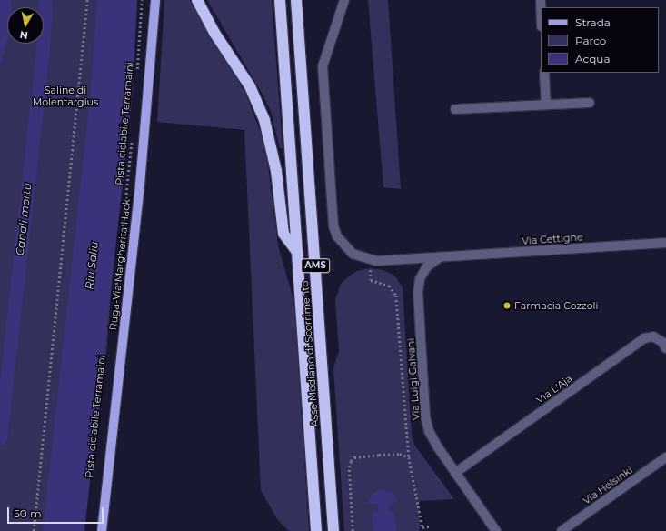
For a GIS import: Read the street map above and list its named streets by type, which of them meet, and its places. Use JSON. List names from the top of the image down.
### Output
{
  "streets": {
    "highway": ["AMS", "Asse Mediano di Scorrimento"],
    "main road": ["Ruga-Via Margherita Hack"],
    "street": [
      "Via Cettigne",
      "Via Luigi Galvani",
      "Via L'Aja",
      "Via Helsinki"
    ],
    "path": ["Pista ciclabile Terramaini"]
  },
  "crossings": [
    ["Via Cettigne", "Via Luigi Galvani"],
    ["Via Luigi Galvani", "Via L'Aja"]
  ],
  "water": ["Canali mortu", "Riu Saliu"],
  "parks": ["Saline di Molentargius"],
  "places": ["Farmacia Cozzoli"],
  "legend": ["Strada", "Parco", "Acqua"],
  "scale_bar": "50 m",
  "north": "bottom"
}
